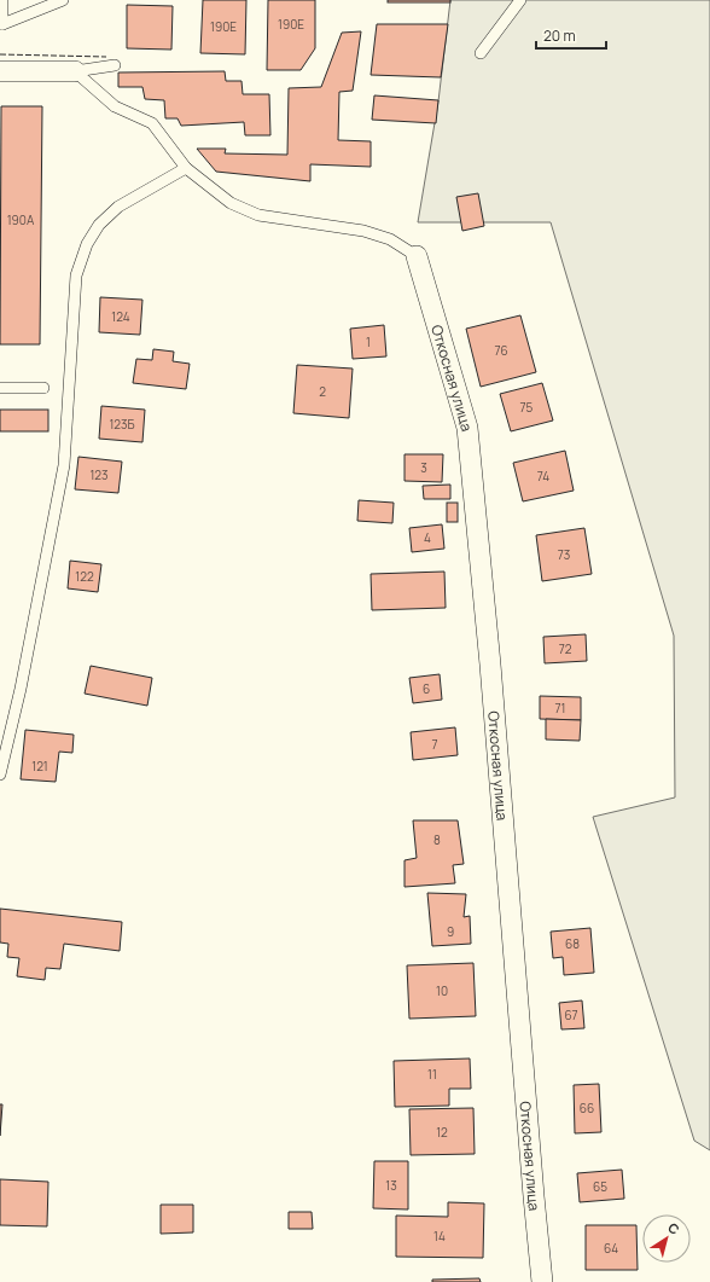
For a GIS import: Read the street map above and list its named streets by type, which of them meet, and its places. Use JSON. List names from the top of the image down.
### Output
{
  "streets": {
    "street": ["Откосная улица"]
  },
  "house_numbers": [
    "190Е",
    "190Е",
    "190А",
    "124",
    "1",
    "76",
    "2",
    "75",
    "123Б",
    "3",
    "123",
    "74",
    "4",
    "73",
    "122",
    "72",
    "6",
    "71",
    "7",
    "121",
    "8",
    "9",
    "68",
    "10",
    "67",
    "11",
    "66",
    "12",
    "13",
    "65",
    "14",
    "64"
  ],
  "scale_bar": "20 m",
  "north": "top right"
}
